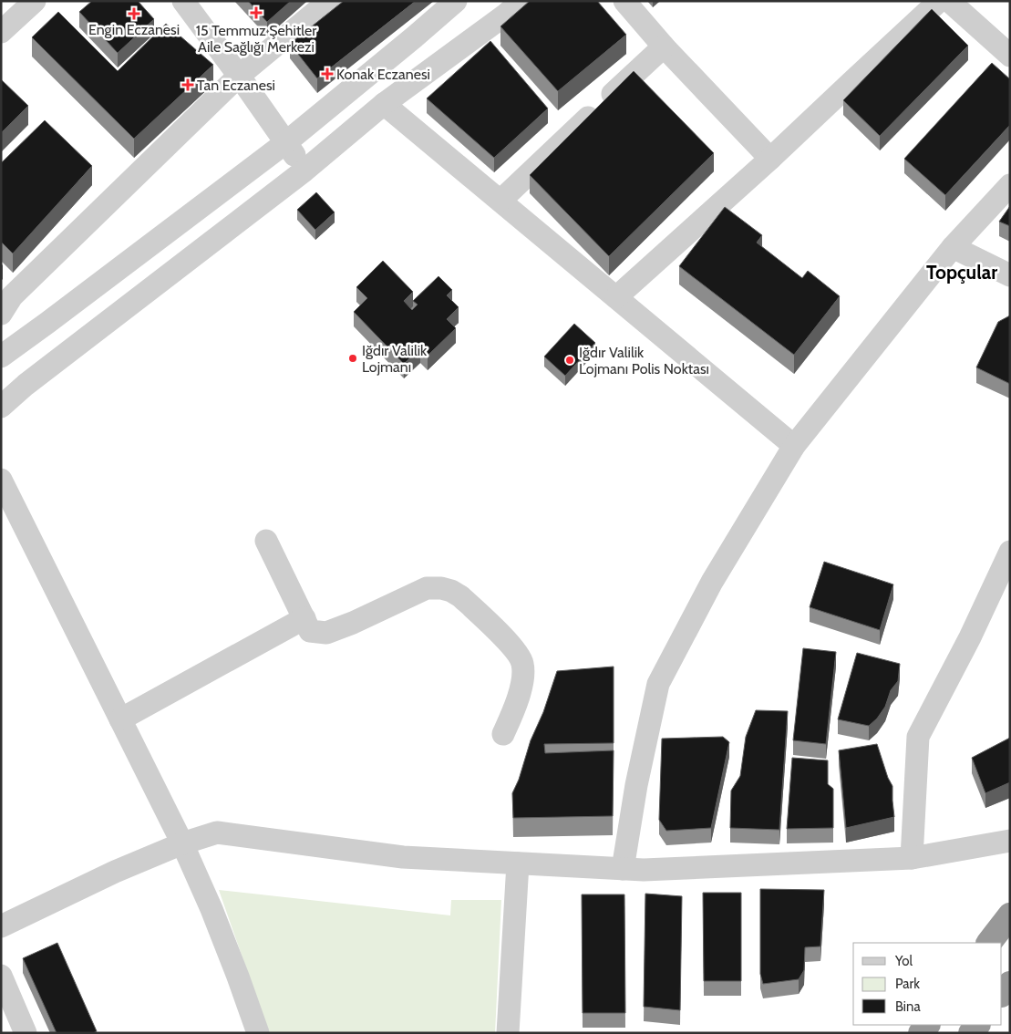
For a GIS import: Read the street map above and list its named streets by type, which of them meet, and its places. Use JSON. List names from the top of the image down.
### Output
{
  "districts": ["Topçular"],
  "places": {
    "health": [
      "15 Temmuz Şehitler Aile Sağlığı Merkezi",
      "Engin Eczanesi",
      "Konak Eczanesi",
      "Tan Eczanesi"
    ],
    "other": ["Iğdır Valilik Lojmanı", "Iğdır Valilik Lojmanı Polis Noktası"]
  },
  "legend": ["Yol", "Park", "Bina"]
}
